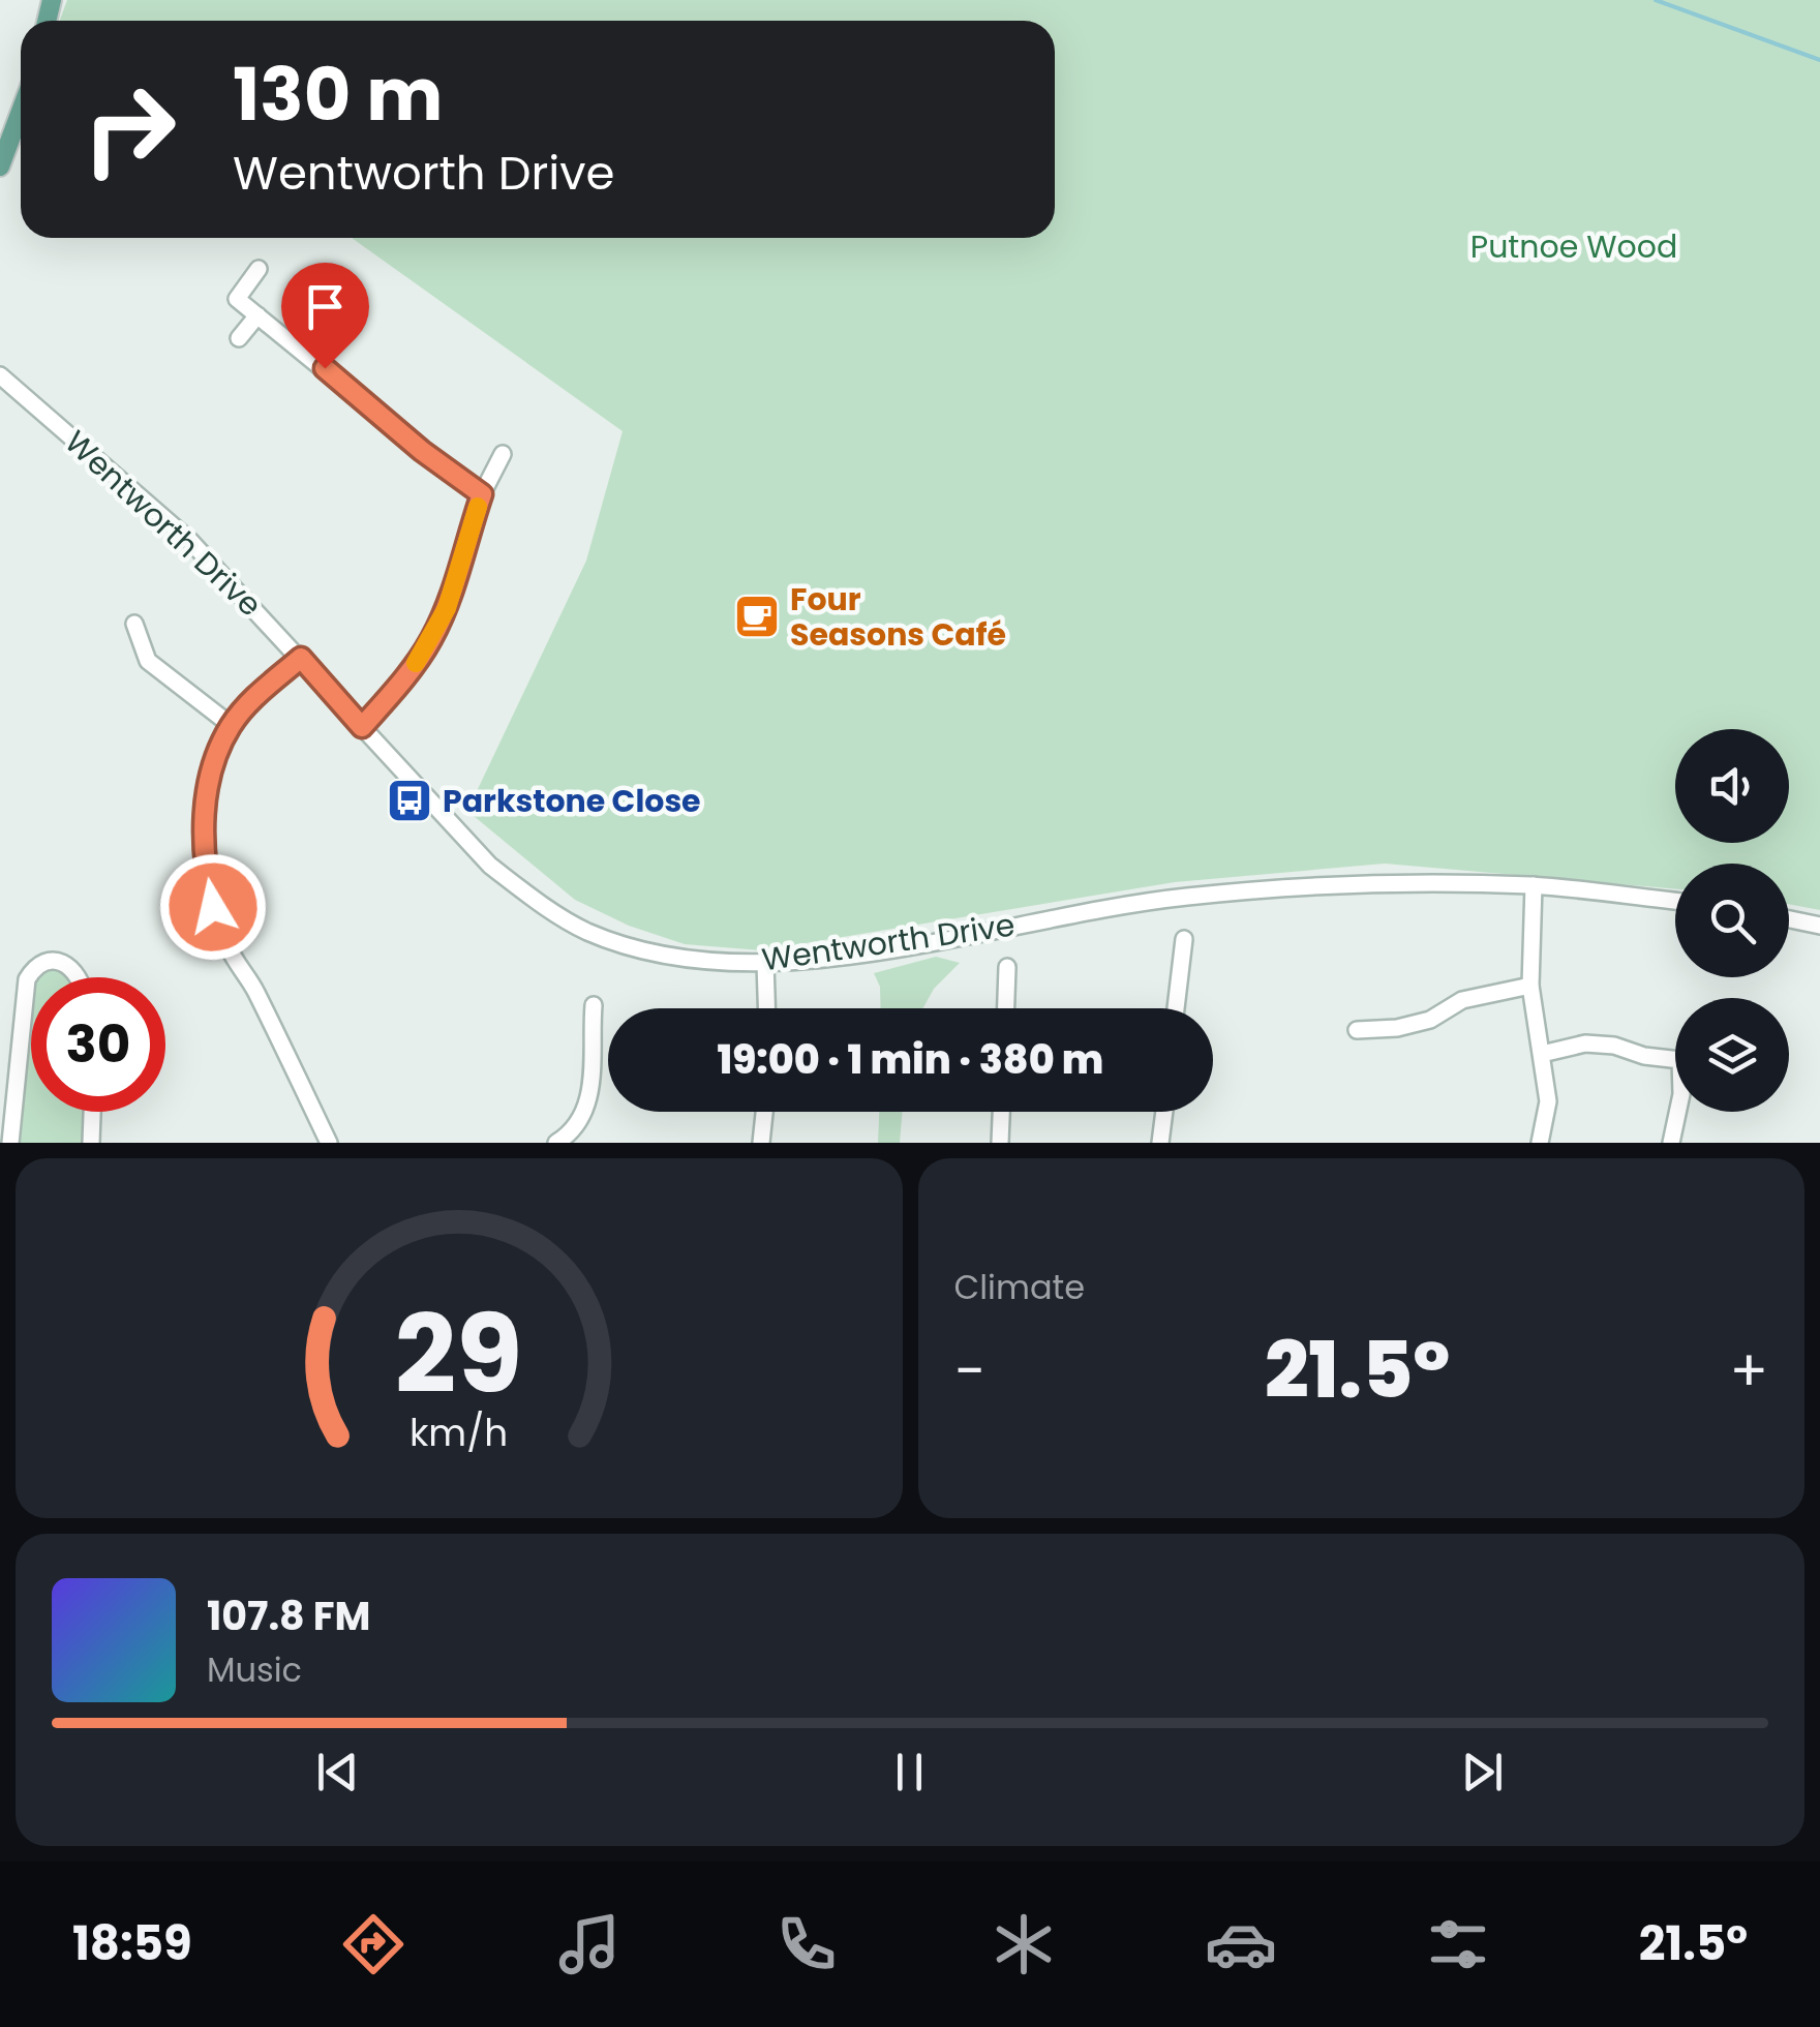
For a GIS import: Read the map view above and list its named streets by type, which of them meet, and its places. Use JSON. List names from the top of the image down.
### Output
{
  "streets": {
    "street": ["Wentworth Drive"]
  },
  "parks": ["Putnoe Wood"],
  "places": {
    "cafe": ["Four Seasons Café"],
    "bus stop": ["Parkstone Close"]
  },
  "page": {
    "turn": ["130 m", "Wentworth Drive"],
    "limit": "30",
    "trip": "19:00 · 1 min · 380 m",
    "tile": "Climate",
    "heat": ["−", "21.5°", "+"],
    "song": ["107.8 FM", "Music"],
    "tabs": ["18:59", "21.5°"],
    "gauge": ["29", "km/h"]
  }
}
